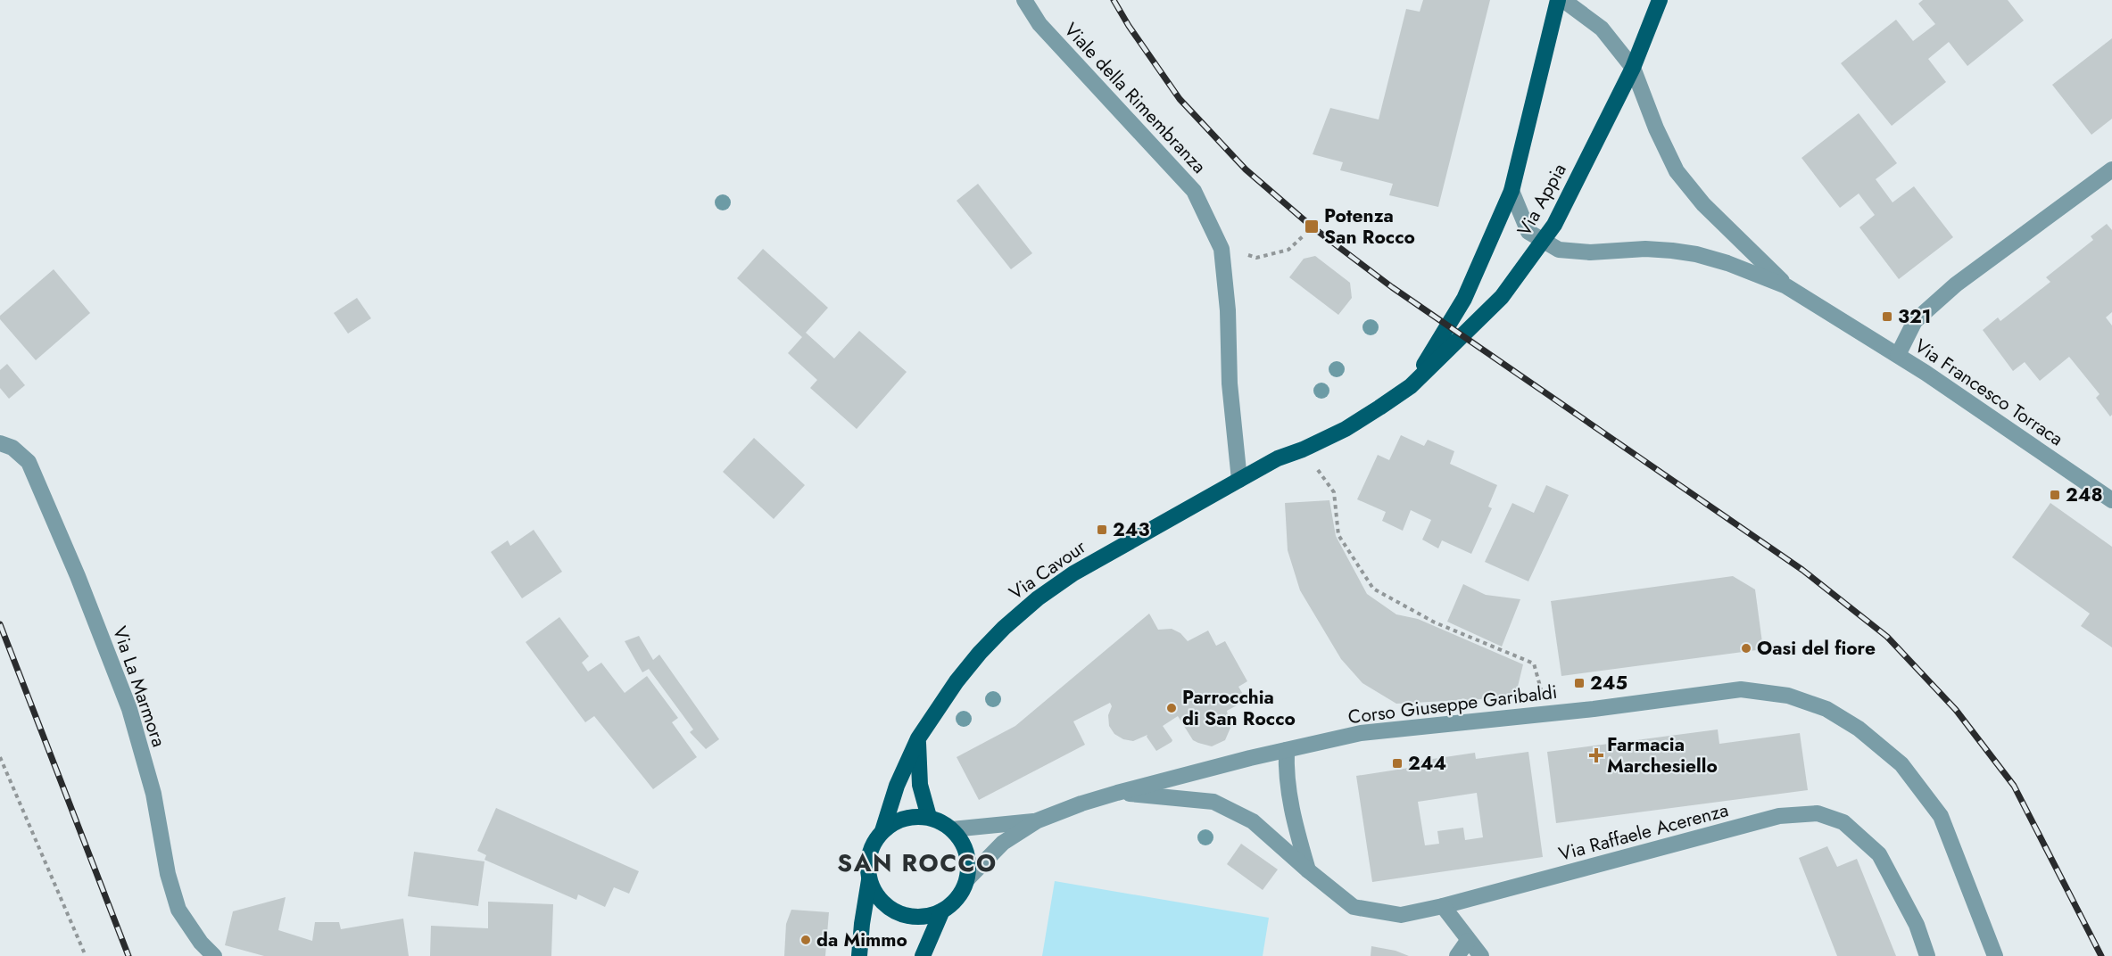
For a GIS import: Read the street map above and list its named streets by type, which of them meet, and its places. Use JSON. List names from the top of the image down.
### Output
{
  "streets": {
    "main road": ["Via Appia", "Via Cavour"],
    "street": [
      "Viale della Rimembranza",
      "Via Francesco Torraca",
      "Via La Marmora",
      "Corso Giuseppe Garibaldi",
      "Via Raffaele Acerenza"
    ]
  },
  "crossings": [
    ["Viale della Rimembranza", "Via Appia"],
    ["Viale della Rimembranza", "Via Cavour"],
    ["Via Appia", "Via Francesco Torraca"],
    ["Via Appia", "Via Cavour"],
    ["Corso Giuseppe Garibaldi", "Via Raffaele Acerenza"]
  ],
  "districts": ["SAN ROCCO"],
  "places": {
    "transit": [
      "Potenza San Rocco",
      "321",
      "248",
      "243",
      "245",
      "244"
    ],
    "other": ["Oasi del fiore", "Parrocchia di San Rocco", "da Mimmo"],
    "health": ["Farmacia Marchesiello"]
  }
}
